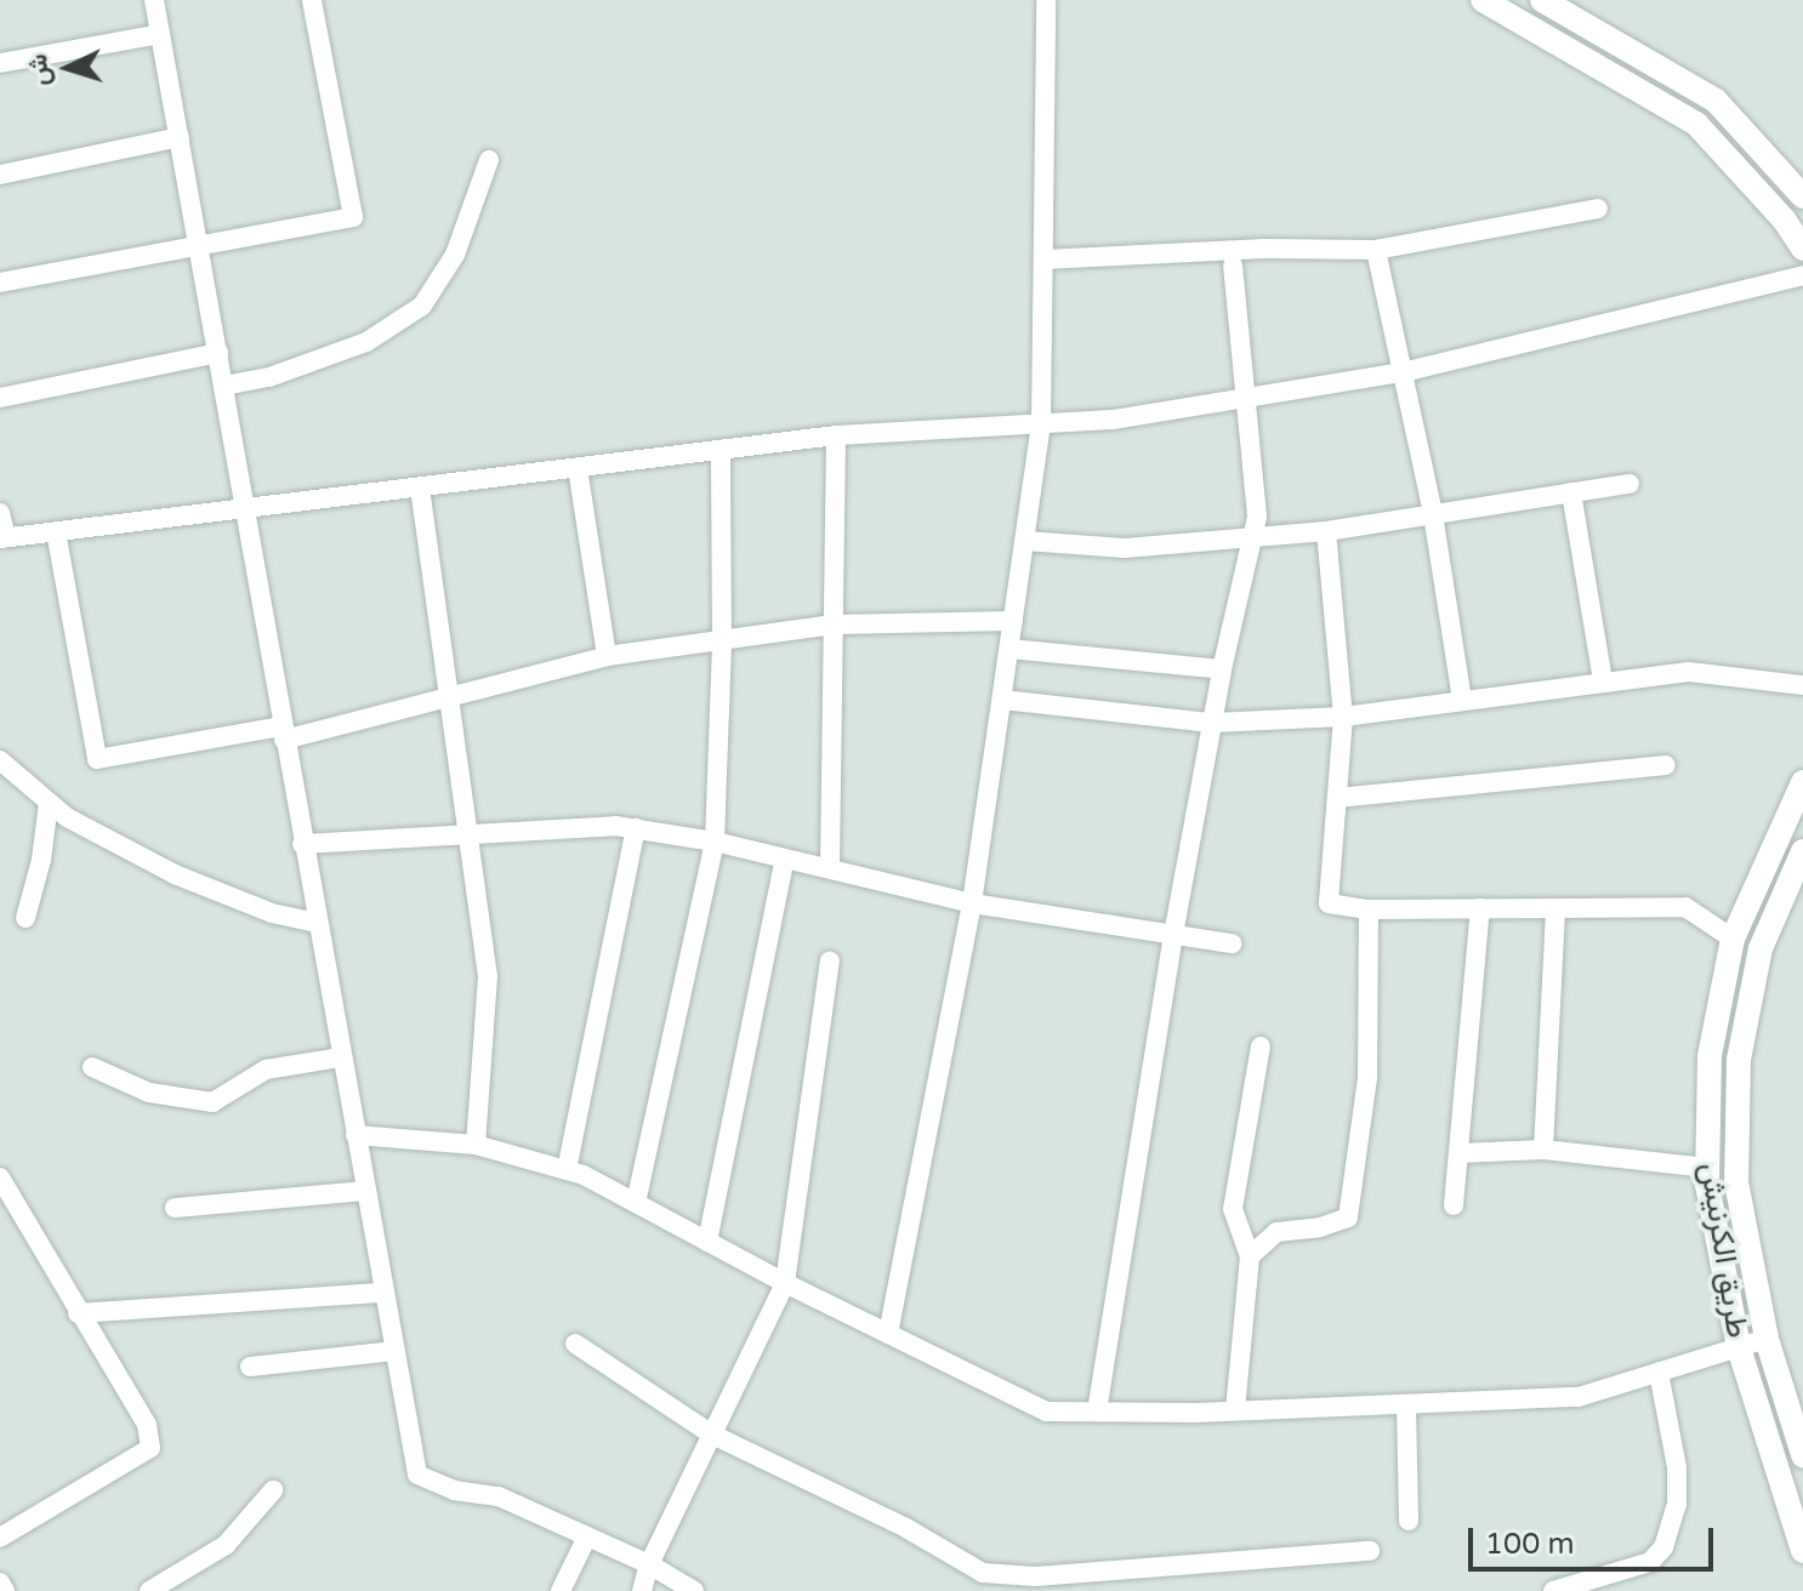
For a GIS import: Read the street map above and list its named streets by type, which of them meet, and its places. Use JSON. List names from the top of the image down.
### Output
{
  "streets": {
    "main road": ["طريق الكرنيش"]
  },
  "scale_bar": "100 m",
  "north": "left"
}
